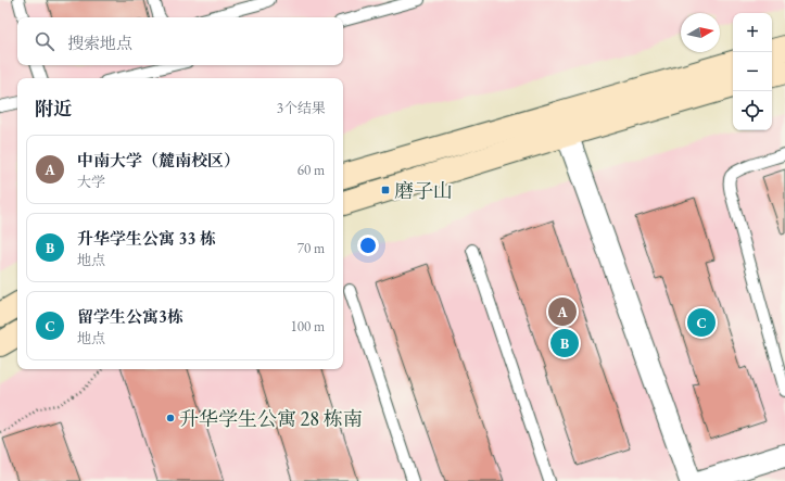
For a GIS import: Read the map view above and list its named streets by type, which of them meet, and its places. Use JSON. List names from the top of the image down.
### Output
{
  "places": {
    "transit": ["磨子山"],
    "other": ["升华学生公寓 28 栋南"]
  },
  "north": "right",
  "page": {
    "map_buttons": ["+", "−"],
    "search": "搜索地点",
    "heading": ["附近", "3个结果"],
    "list": [
      {
        "mark": "A",
        "name": "中南大学（麓南校区）",
        "note": "大学",
        "value": "60 m"
      },
      {
        "mark": "B",
        "name": "升华学生公寓 33 栋",
        "note": "地点",
        "value": "70 m"
      },
      {
        "mark": "C",
        "name": "留学生公寓3栋",
        "note": "地点",
        "value": "100 m"
      }
    ],
    "pins": ["A", "C", "B"]
  }
}
